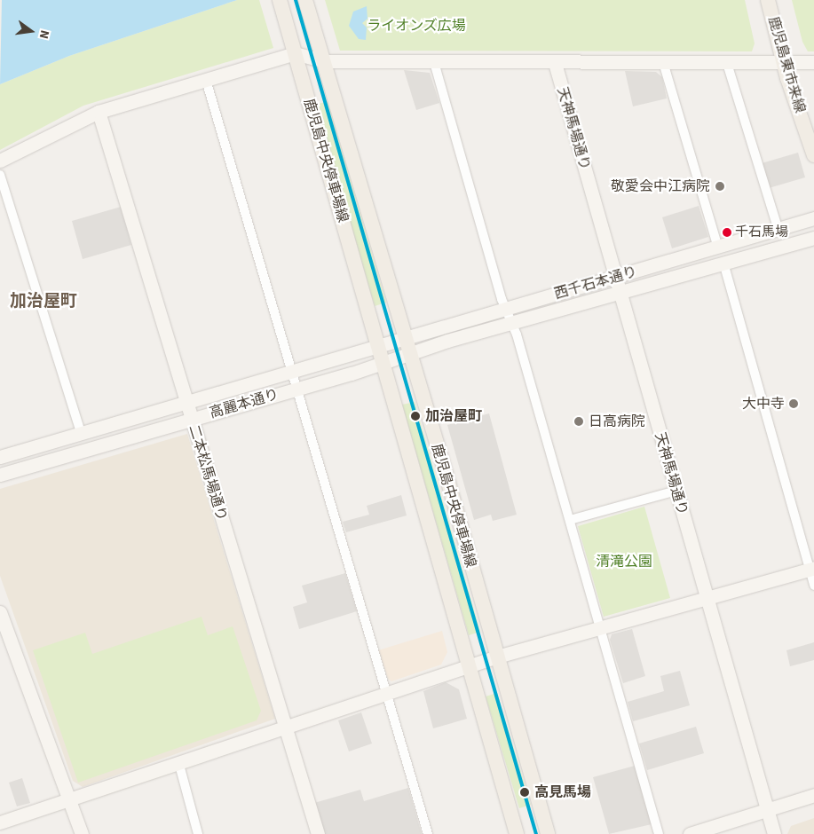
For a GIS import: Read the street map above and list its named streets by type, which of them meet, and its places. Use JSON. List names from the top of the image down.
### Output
{
  "streets": {
    "main road": ["鹿児島東市来線", "鹿児島中央停車場線"],
    "street": [
      "天神馬場通り",
      "西千石本通り",
      "高麗本通り",
      "二本松馬場通り"
    ]
  },
  "crossings": [
    ["天神馬場通り", "西千石本通り"],
    ["鹿児島中央停車場線", "西千石本通り"],
    ["鹿児島中央停車場線", "高麗本通り"],
    ["西千石本通り", "高麗本通り"],
    ["高麗本通り", "二本松馬場通り"]
  ],
  "districts": ["加治屋町"],
  "parks": ["ライオンズ広場", "清滝公園"],
  "places": [
    "敬愛会中江病院",
    "千石馬場",
    "大中寺",
    "加治屋町",
    "日高病院",
    "高見馬場"
  ],
  "north": "right"
}
